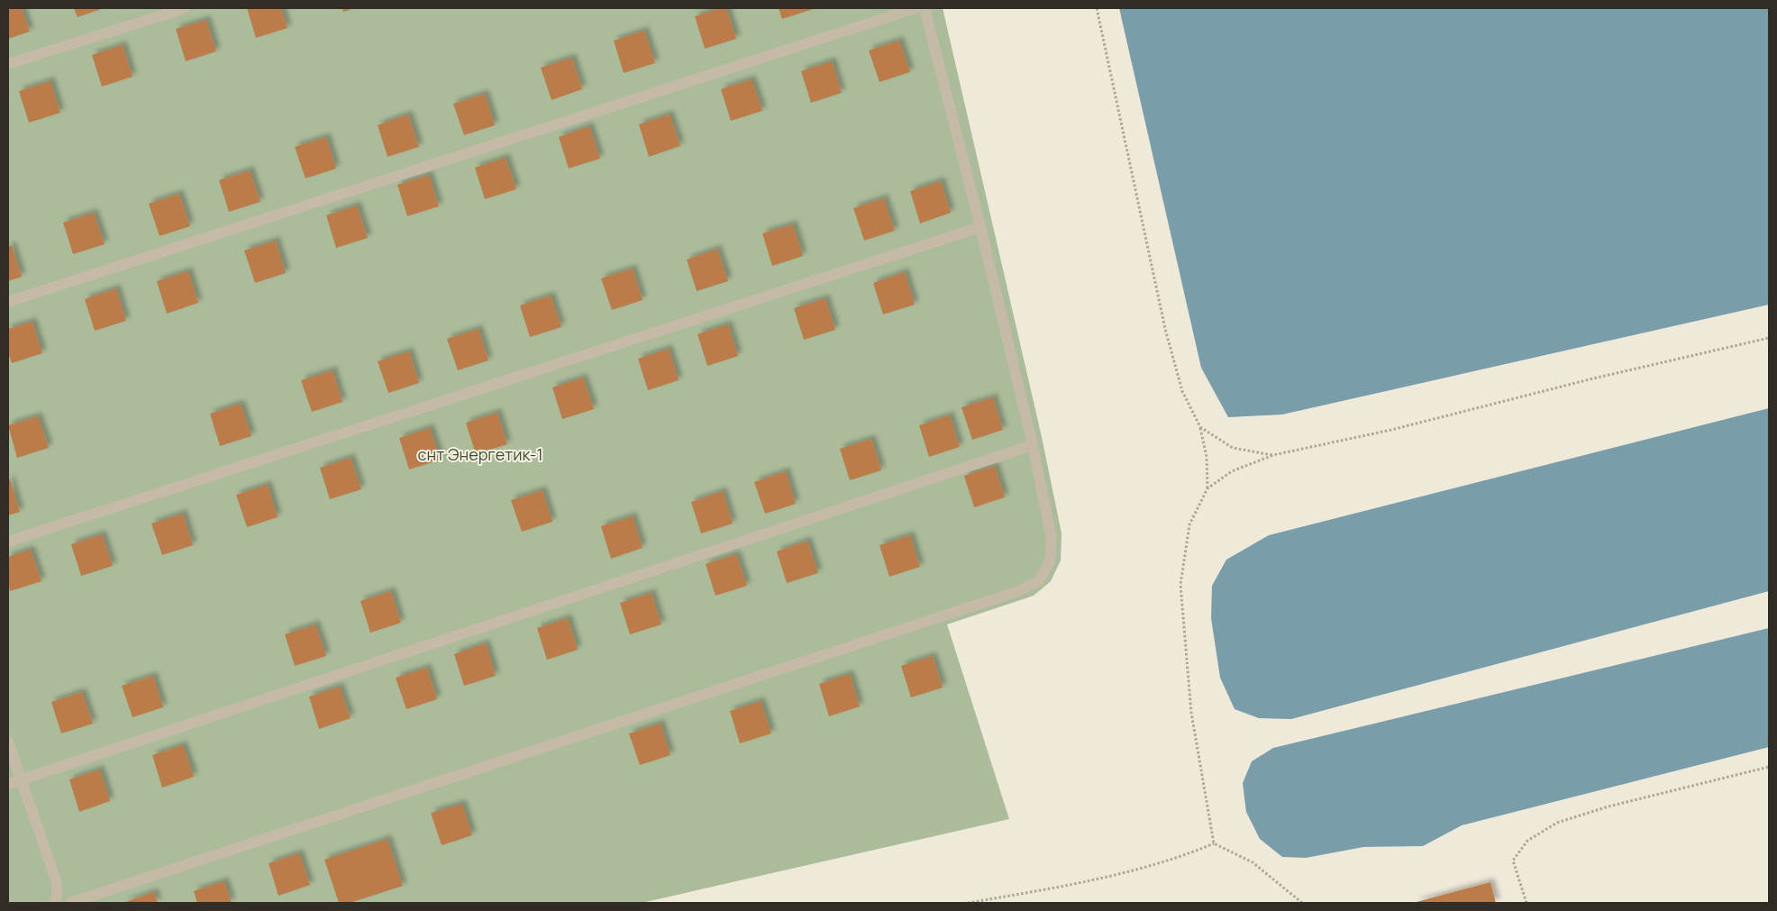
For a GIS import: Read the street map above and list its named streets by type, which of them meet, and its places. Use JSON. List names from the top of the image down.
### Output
{
  "parks": ["снт Энергетик-1"]
}
